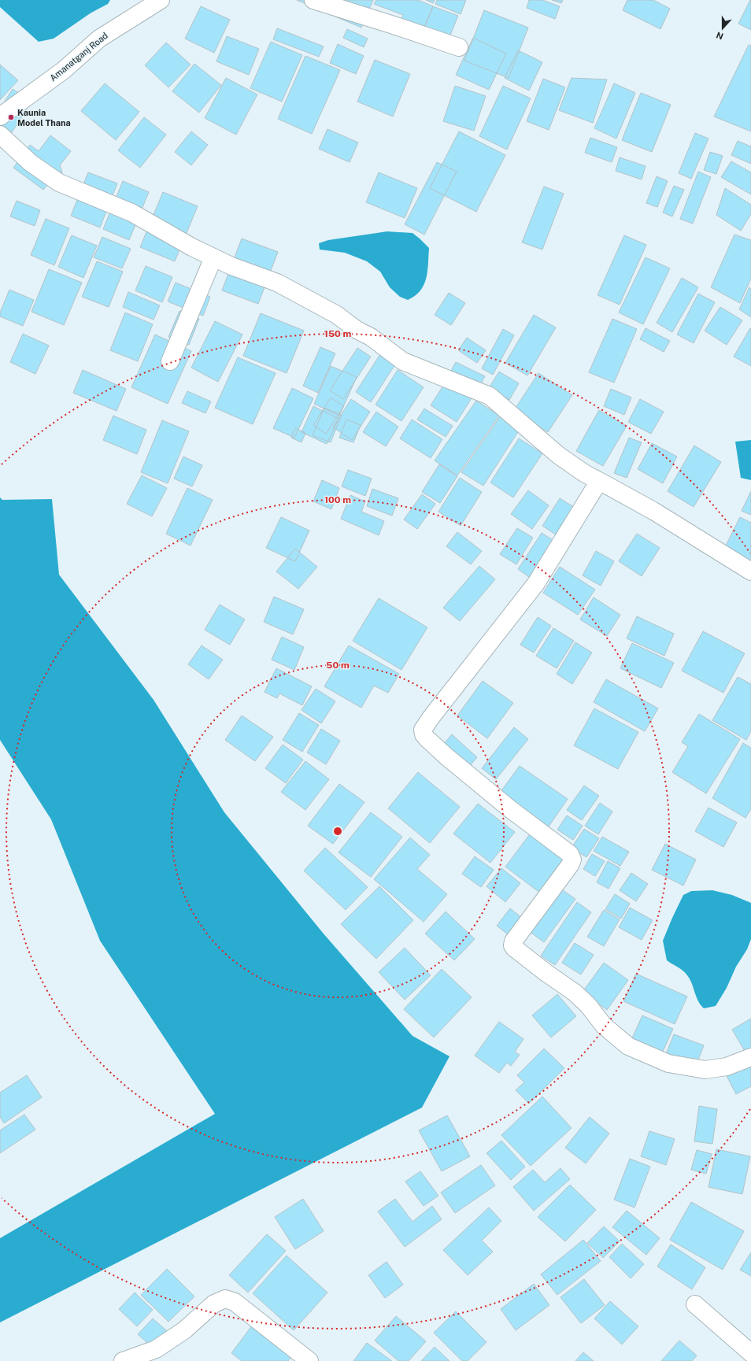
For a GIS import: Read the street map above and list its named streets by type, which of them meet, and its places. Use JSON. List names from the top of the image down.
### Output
{
  "streets": {
    "street": ["Amanatganj Road"]
  },
  "places": ["Kaunia Model Thana"],
  "north": "bottom",
  "rings": ["150 m", "100 m", "50 m"]
}
